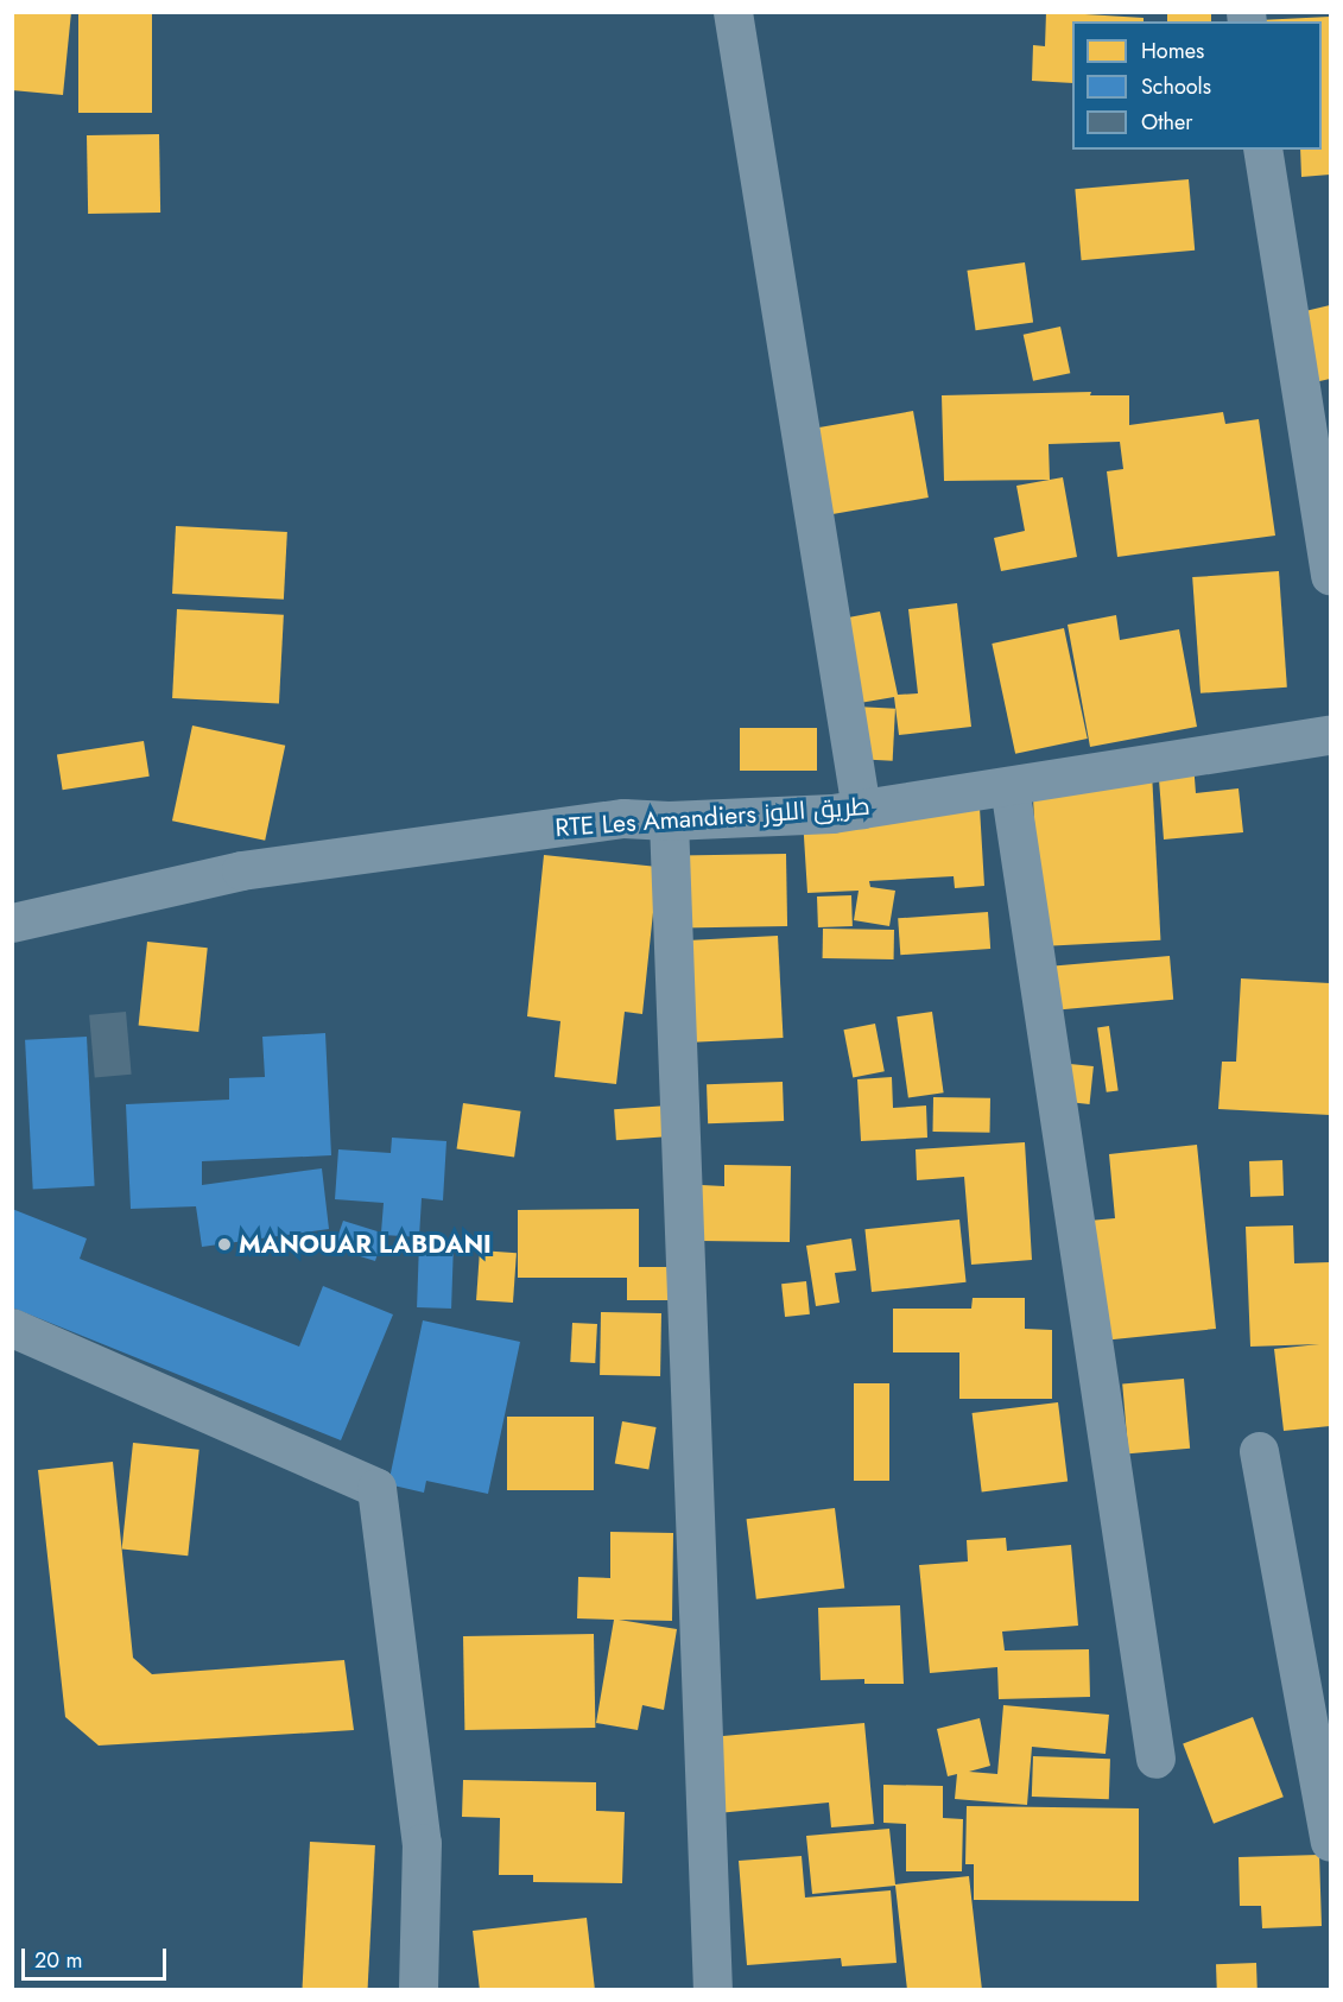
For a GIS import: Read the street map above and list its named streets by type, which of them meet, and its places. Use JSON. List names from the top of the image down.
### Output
{
  "streets": {
    "street": ["RTE Les Amandiers طريق اللوز"]
  },
  "places": ["MANOUAR LABDANI"],
  "legend": ["Homes", "Schools", "Other"],
  "scale_bar": "20 m"
}
